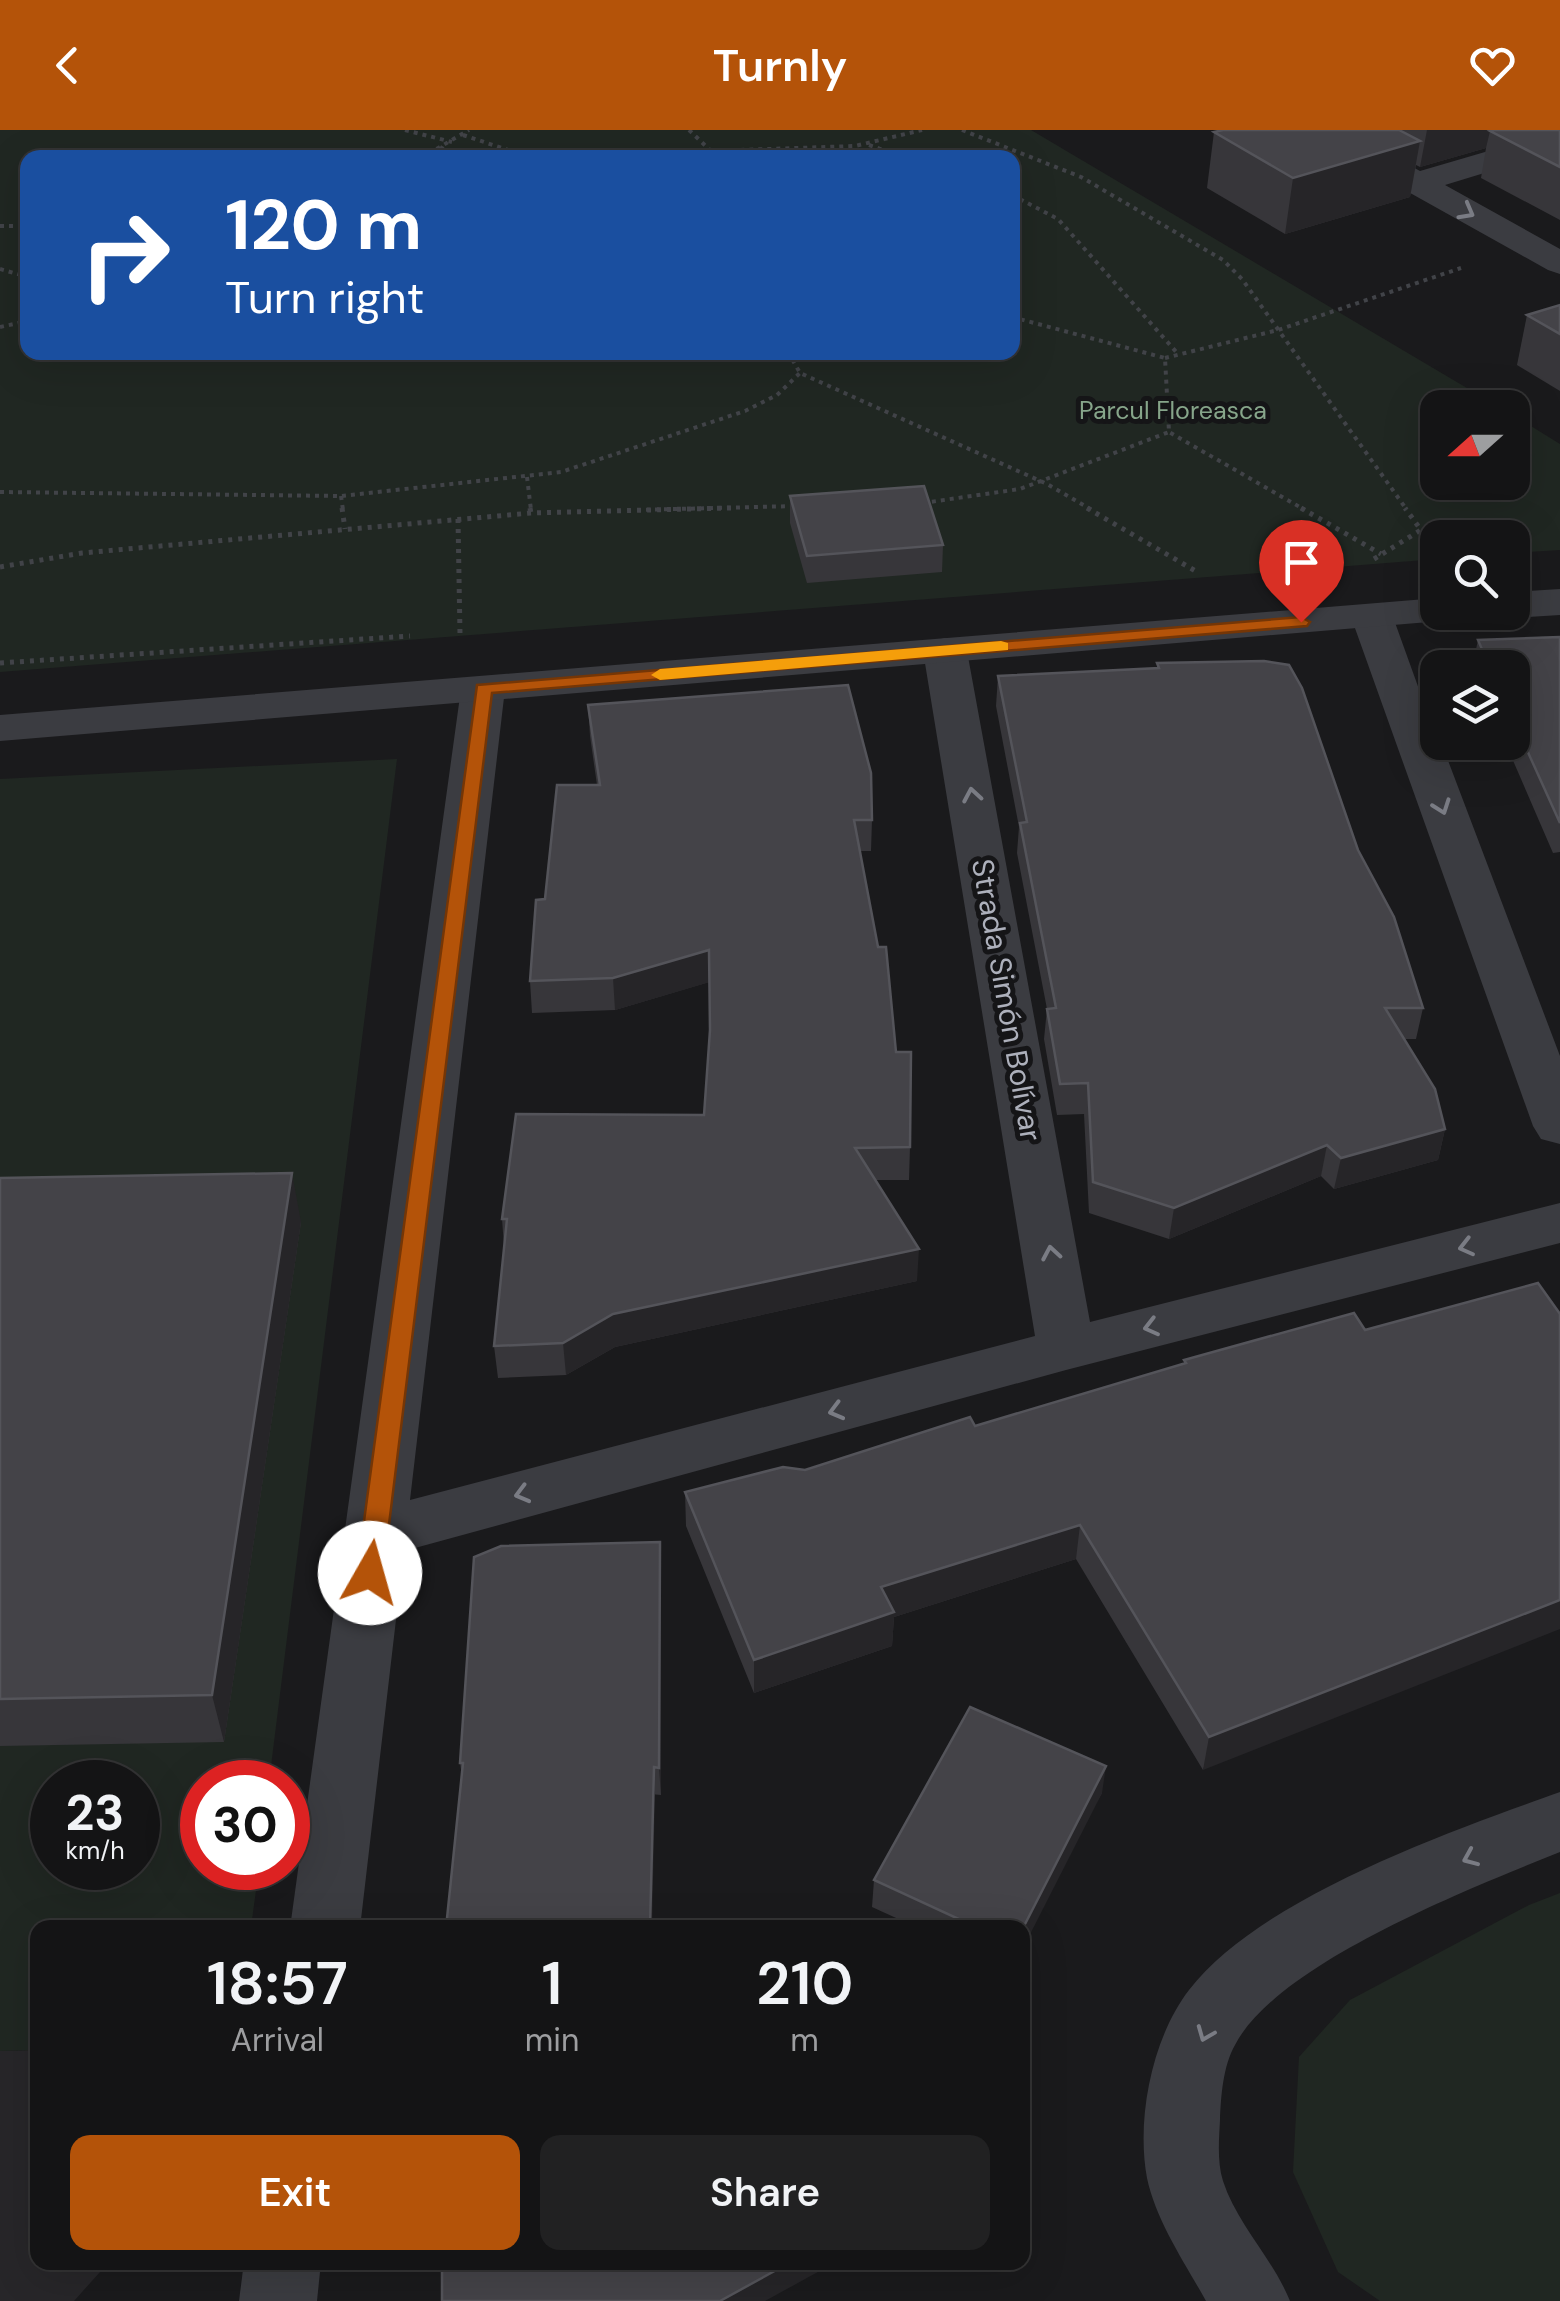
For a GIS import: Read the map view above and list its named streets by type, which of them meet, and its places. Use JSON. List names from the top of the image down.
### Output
{
  "streets": {
    "street": ["Strada Simón Bolívar"]
  },
  "parks": ["Parcul Floreasca"],
  "north": "left",
  "page": {
    "header": "Turnly",
    "turn": ["120 m", "Turn right"],
    "speed": "23 km/h",
    "limit": "30",
    "eta": [
      "18:57",
      "Arrival",
      "1",
      "min",
      "210",
      "m"
    ],
    "buttons": ["Exit", "Share"]
  }
}
